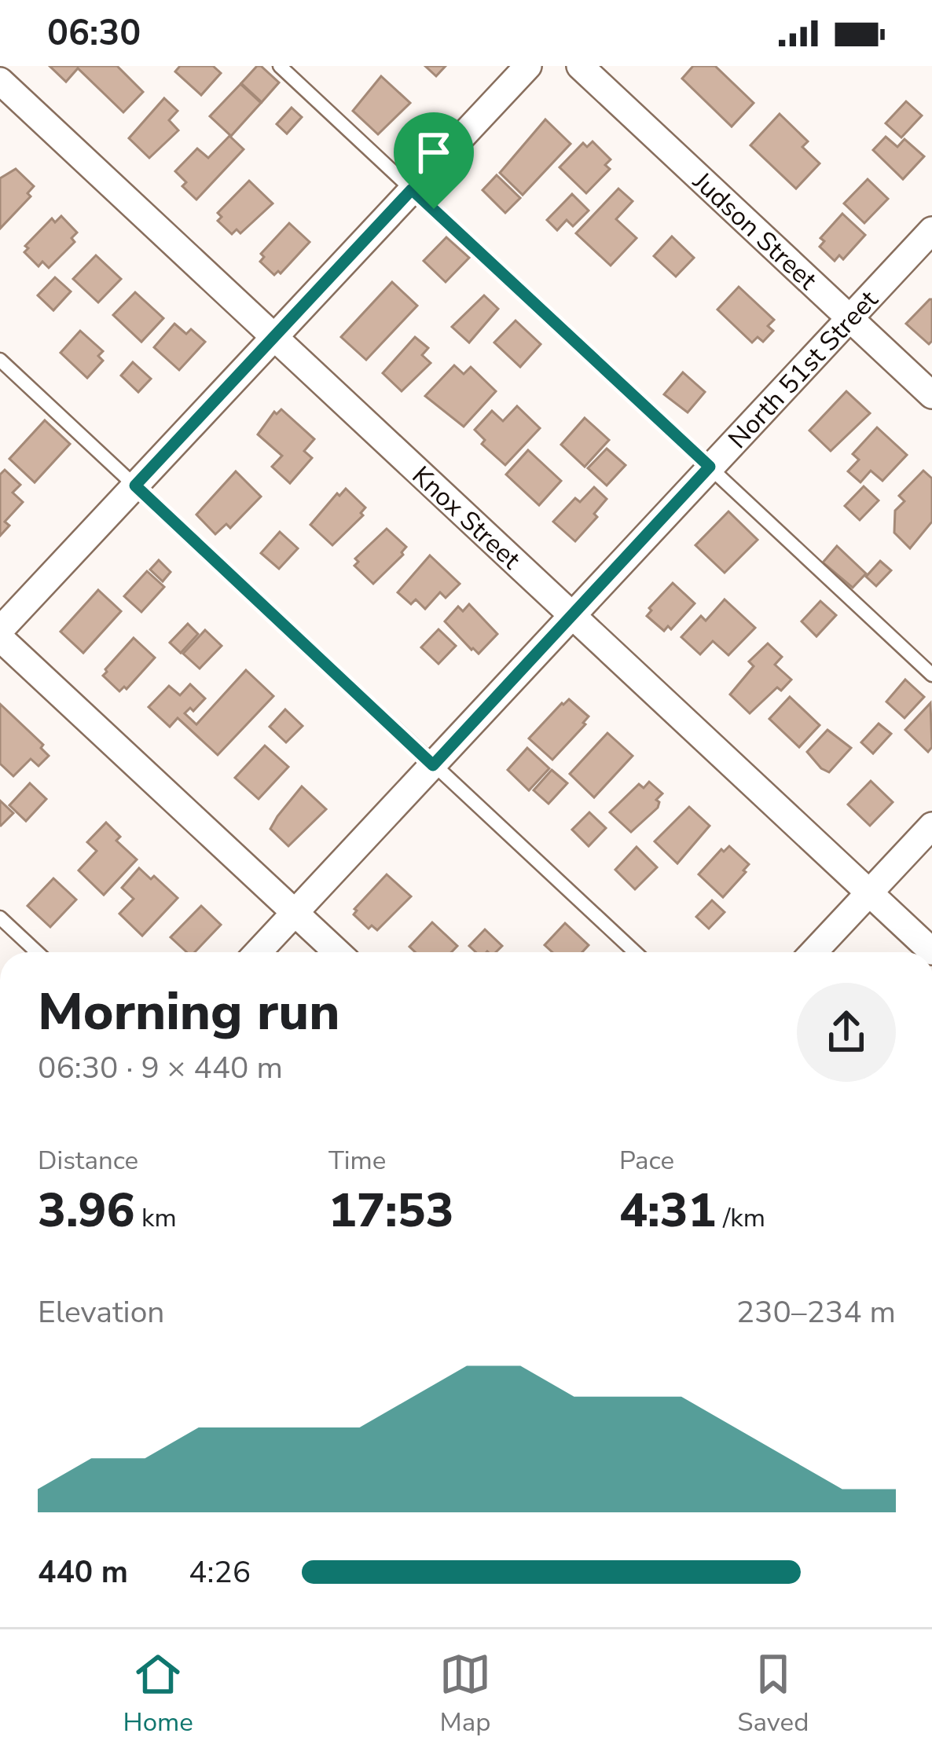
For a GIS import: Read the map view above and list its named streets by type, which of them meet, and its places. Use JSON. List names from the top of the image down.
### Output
{
  "streets": {
    "street": ["Judson Street", "North 51st Street", "Knox Street"]
  },
  "crossings": [
    ["Judson Street", "North 51st Street"],
    ["North 51st Street", "Knox Street"]
  ],
  "page": {
    "status": "06:30",
    "heading": ["Morning run", "06:30 · 9 × 440 m"],
    "stats": [
      ["Distance", "3.96 km"],
      ["Time", "17:53"],
      ["Pace", "4:31 /km"]
    ],
    "chart": ["Elevation", "230–234 m"],
    "list": [
      {
        "name": "440 m",
        "note": "4:26"
      }
    ],
    "tabs": ["Home", "Map", "Saved"]
  }
}
